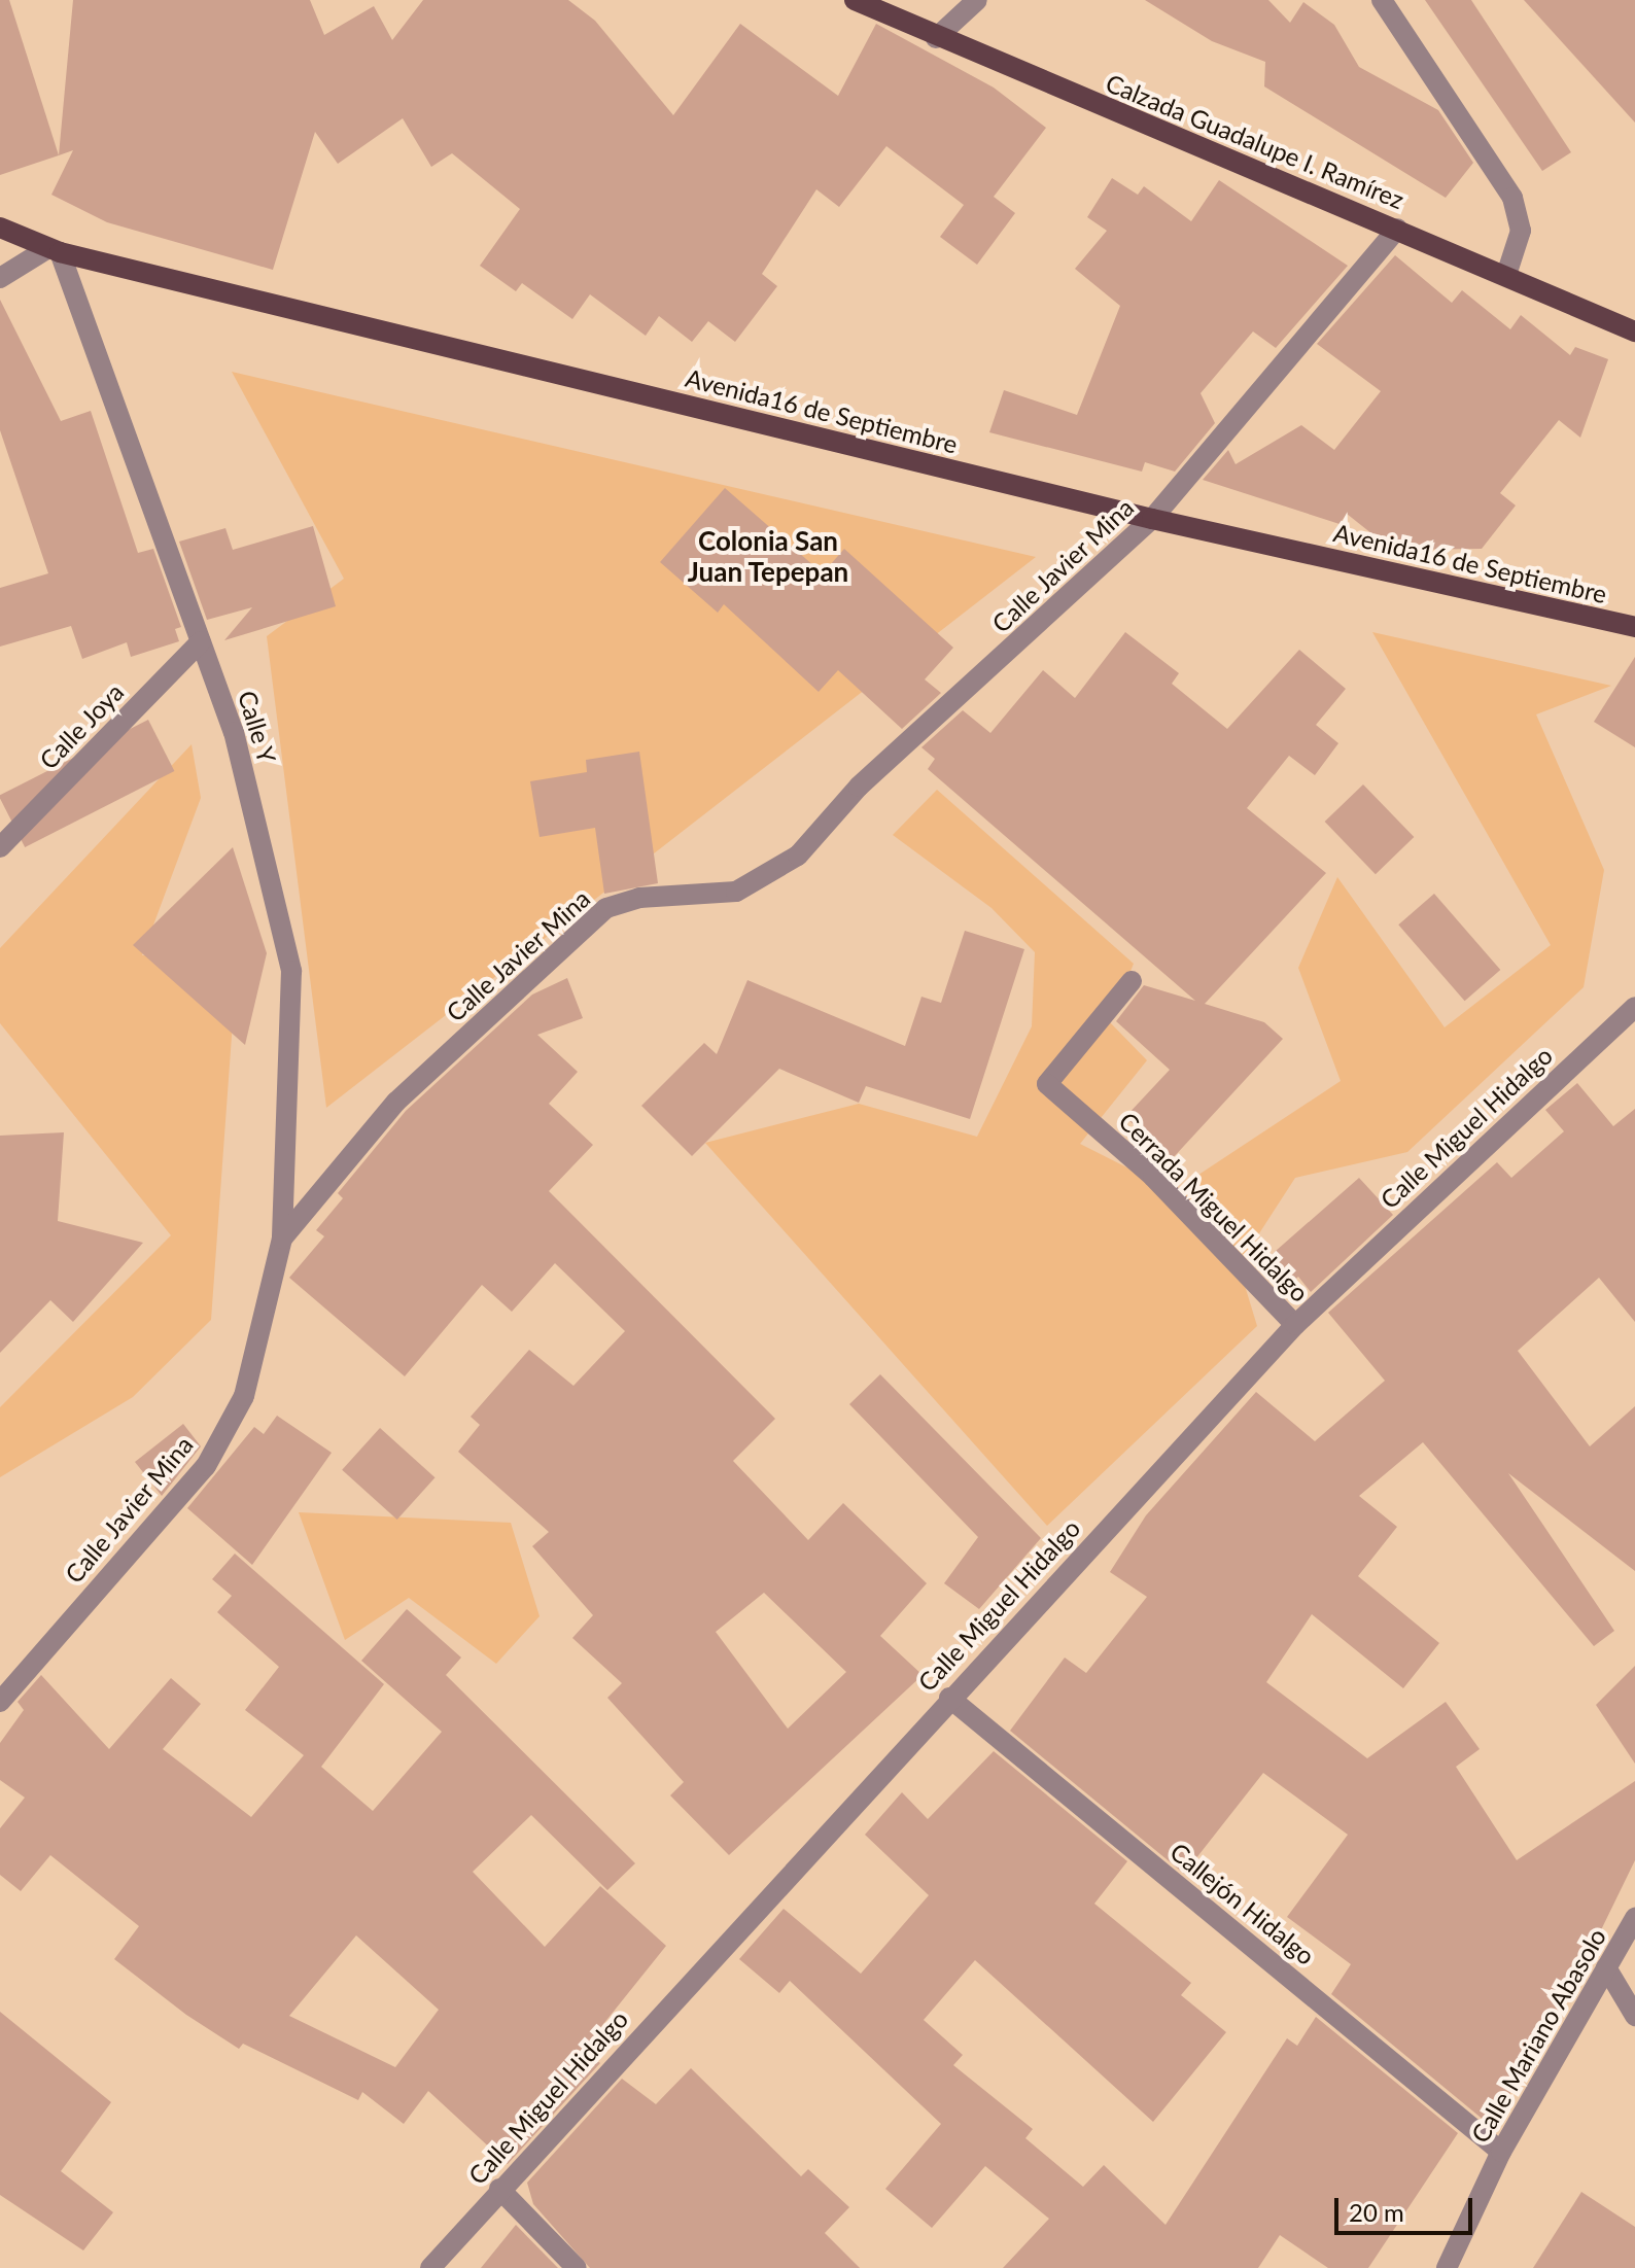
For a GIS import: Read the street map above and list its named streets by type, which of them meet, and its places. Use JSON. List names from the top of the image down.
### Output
{
  "streets": {
    "main road": ["Calzada Guadalupe I. Ramírez", "Avenida16 de Septiembre"],
    "street": [
      "Calle Javier Mina",
      "Calle Joya",
      "Calle Y",
      "Calle Miguel Hidalgo",
      "Cerrada Miguel Hidalgo",
      "Callejón Hidalgo",
      "Calle Mariano Abasolo"
    ]
  },
  "crossings": [
    ["Calzada Guadalupe I. Ramírez", "Calle Javier Mina"],
    ["Avenida16 de Septiembre", "Calle Javier Mina"],
    ["Avenida16 de Septiembre", "Calle Y"],
    ["Calle Javier Mina", "Calle Y"],
    ["Calle Joya", "Calle Y"],
    ["Calle Miguel Hidalgo", "Cerrada Miguel Hidalgo"],
    ["Calle Miguel Hidalgo", "Callejón Hidalgo"],
    ["Callejón Hidalgo", "Calle Mariano Abasolo"]
  ],
  "districts": ["Colonia San Juan Tepepan"],
  "scale_bar": "20 m"
}
